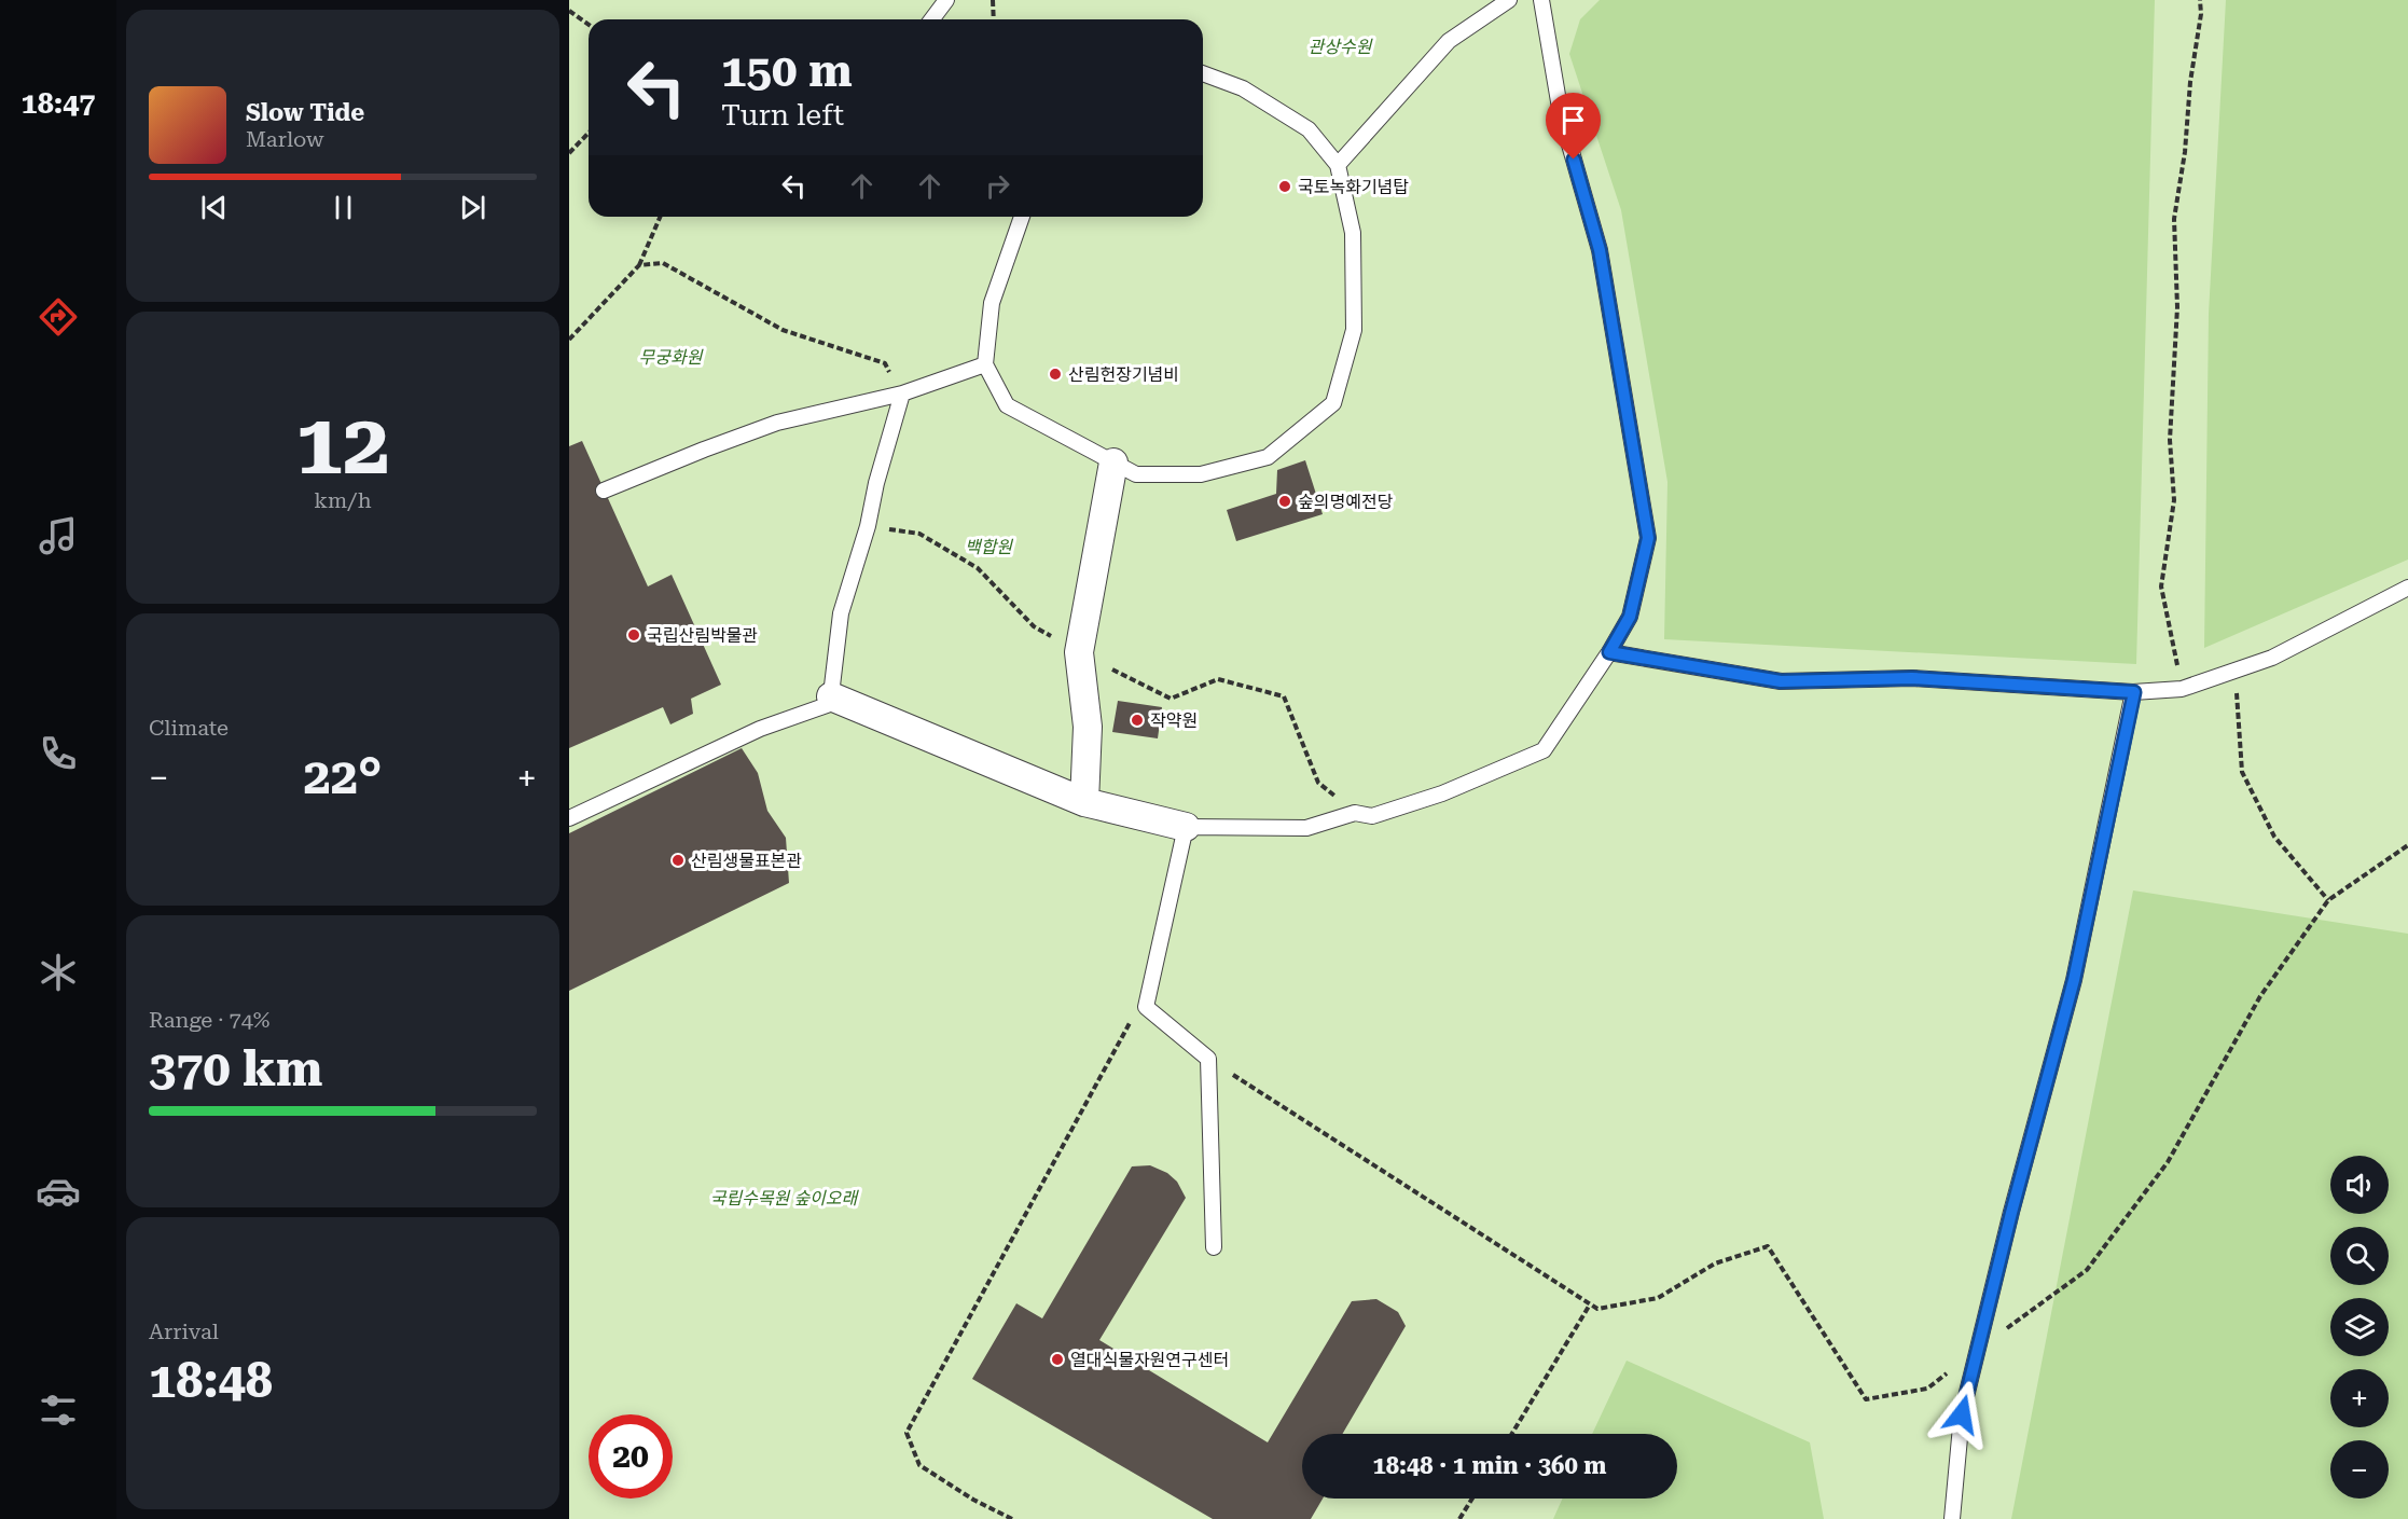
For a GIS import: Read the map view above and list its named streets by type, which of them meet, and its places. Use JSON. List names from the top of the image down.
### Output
{
  "parks": [
    "관상수원",
    "무궁화원",
    "백합원",
    "국립수목원 숲이오래"
  ],
  "places": [
    "국토녹화기념탑",
    "산림헌장기념비",
    "숲의명예전당",
    "국립산림박물관",
    "작약원",
    "산림생물표본관",
    "열대식물자원연구센터"
  ],
  "page": {
    "tabs": "18:47",
    "turn": ["150 m", "Turn left"],
    "song": ["Slow Tide", "Marlow"],
    "tile": [
      ["12", "km/h"],
      "Climate",
      ["Range · 74%", "370 km"],
      ["Arrival", "18:48"]
    ],
    "heat": ["−", "22°", "+"],
    "map_buttons": ["+", "−"],
    "limit": "20",
    "trip": "18:48 · 1 min · 360 m"
  }
}
